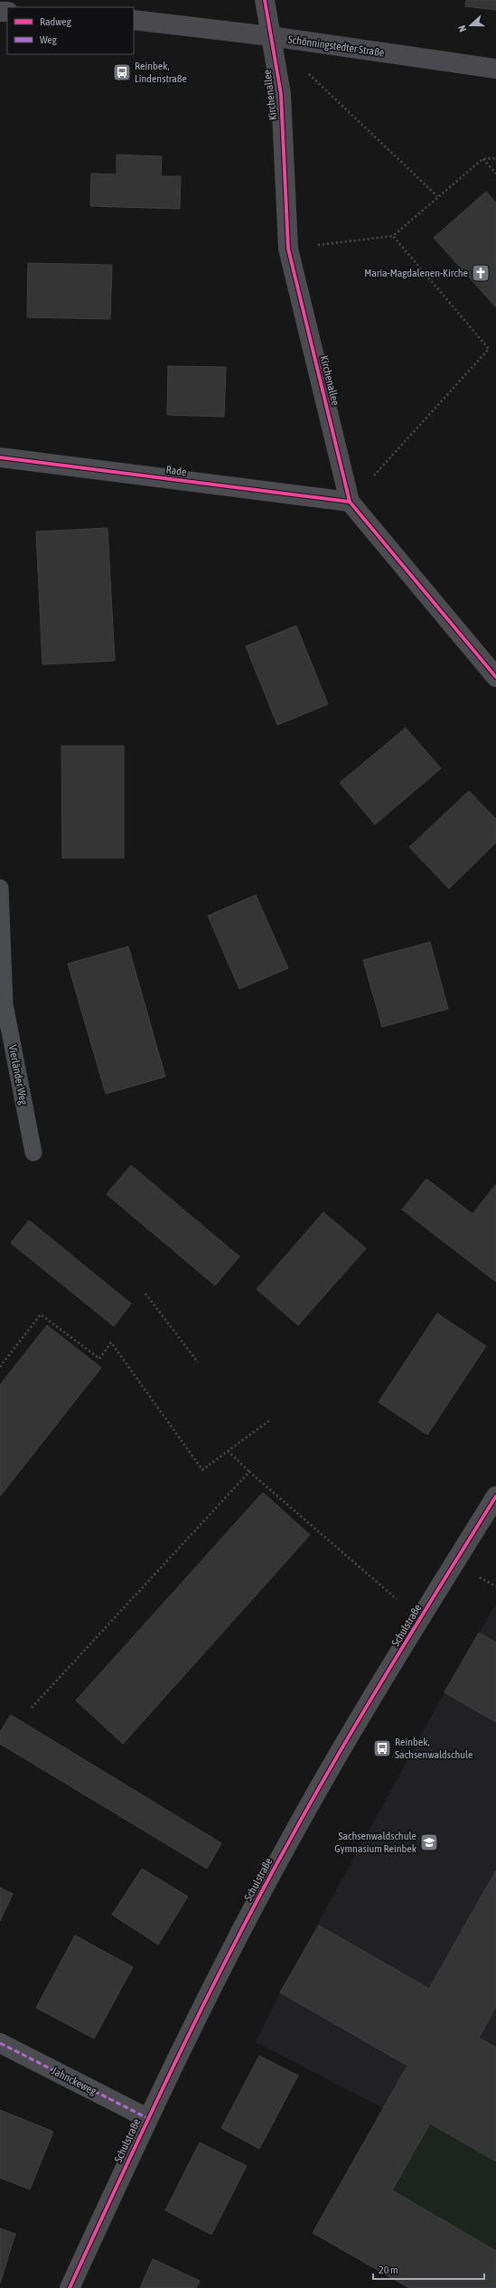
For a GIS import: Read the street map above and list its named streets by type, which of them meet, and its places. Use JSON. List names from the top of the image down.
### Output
{
  "streets": {
    "main road": ["Schönningstedter Straße"],
    "street": [
      "Kirchenallee",
      "Rade",
      "Schulstraße",
      "Jahnckeweg"
    ],
    "lane": ["Vierländer Weg"]
  },
  "crossings": [
    ["Schönningstedter Straße", "Kirchenallee"],
    ["Kirchenallee", "Rade"],
    ["Schulstraße", "Jahnckeweg"]
  ],
  "places": {
    "bus stop": ["Reinbek, Lindenstraße", "Reinbek, Sachsenwaldschule"],
    "church": ["Maria-Magdalenen-Kirche"],
    "school or university": ["Sachsenwaldschule Gymnasium Reinbek"]
  },
  "legend": ["Radweg", "Weg"],
  "scale_bar": "20 m",
  "north": "left"
}
